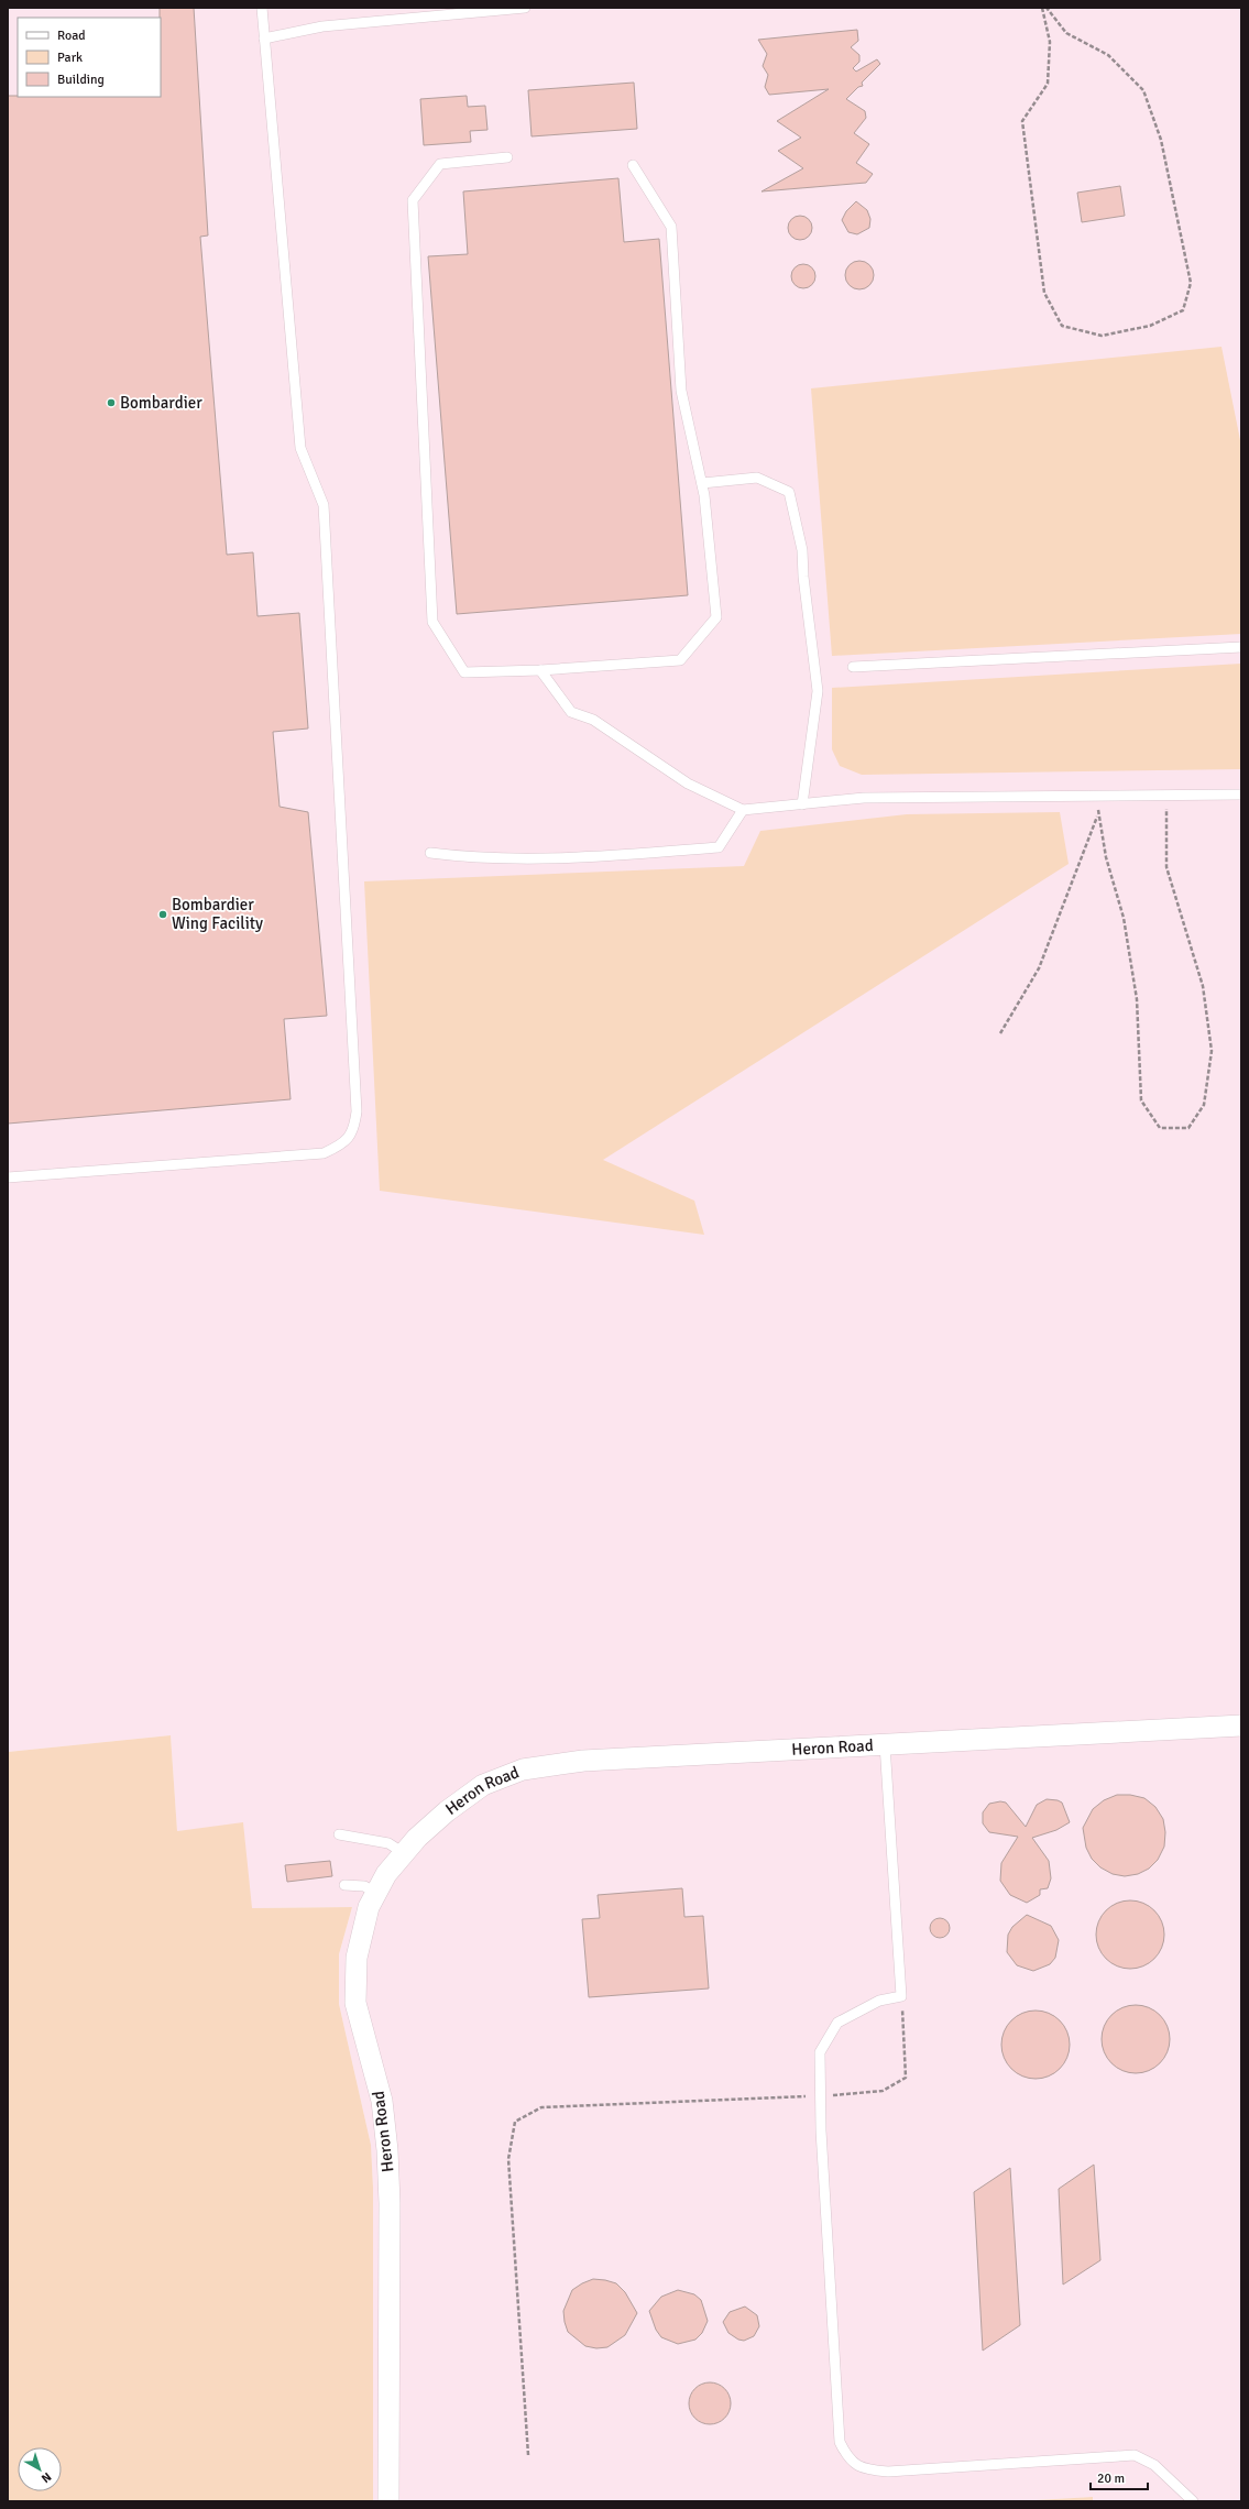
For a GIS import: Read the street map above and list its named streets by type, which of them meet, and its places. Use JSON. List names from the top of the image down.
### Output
{
  "streets": {
    "street": ["Heron Road"]
  },
  "places": ["Bombardier", "Bombardier Wing Facility"],
  "legend": ["Road", "Park", "Building"],
  "scale_bar": "20 m",
  "north": "bottom right"
}
